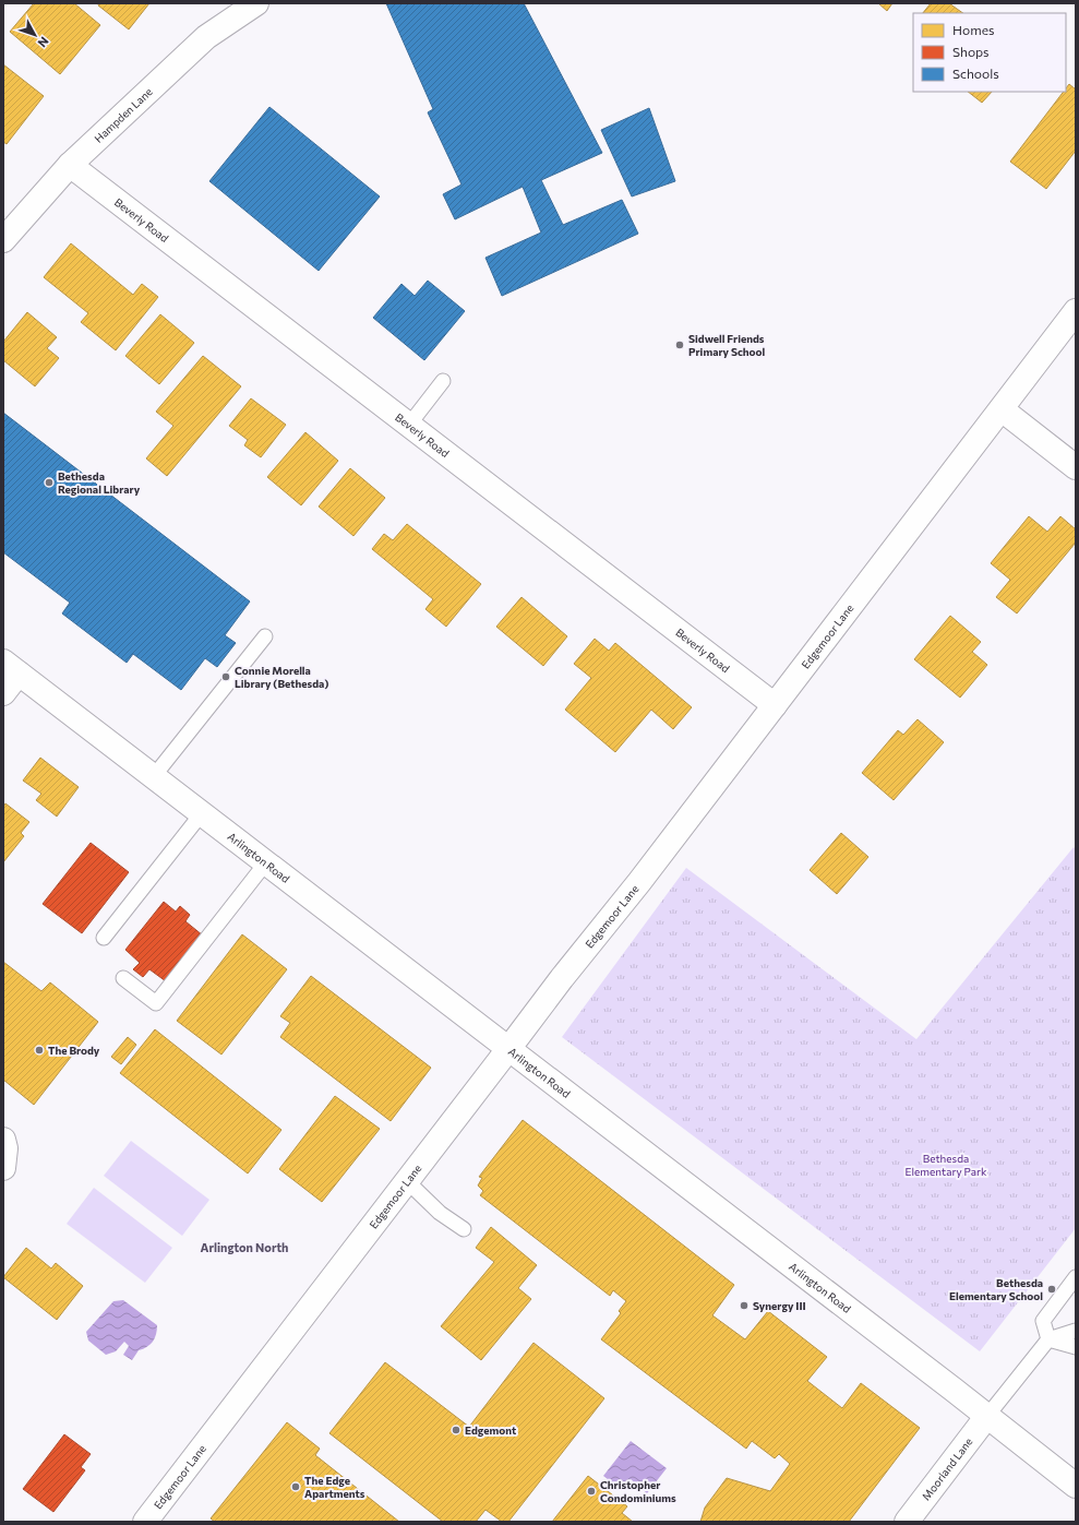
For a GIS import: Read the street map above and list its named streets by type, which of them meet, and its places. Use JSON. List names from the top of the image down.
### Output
{
  "streets": {
    "street": [
      "Hampden Lane",
      "Beverly Road",
      "Edgemoor Lane",
      "Arlington Road",
      "Moorland Lane"
    ]
  },
  "crossings": [
    ["Hampden Lane", "Beverly Road"],
    ["Beverly Road", "Edgemoor Lane"],
    ["Edgemoor Lane", "Arlington Road"],
    ["Arlington Road", "Moorland Lane"]
  ],
  "districts": ["Arlington North"],
  "parks": ["Bethesda Elementary Park"],
  "places": [
    "Sidwell Friends Primary School",
    "Bethesda Regional Library",
    "Connie Morella Library (Bethesda)",
    "The Brody",
    "Bethesda Elementary School",
    "Synergy III",
    "Edgemont",
    "The Edge Apartments",
    "Christopher Condominiums"
  ],
  "legend": ["Homes", "Shops", "Schools"],
  "north": "bottom right"
}
